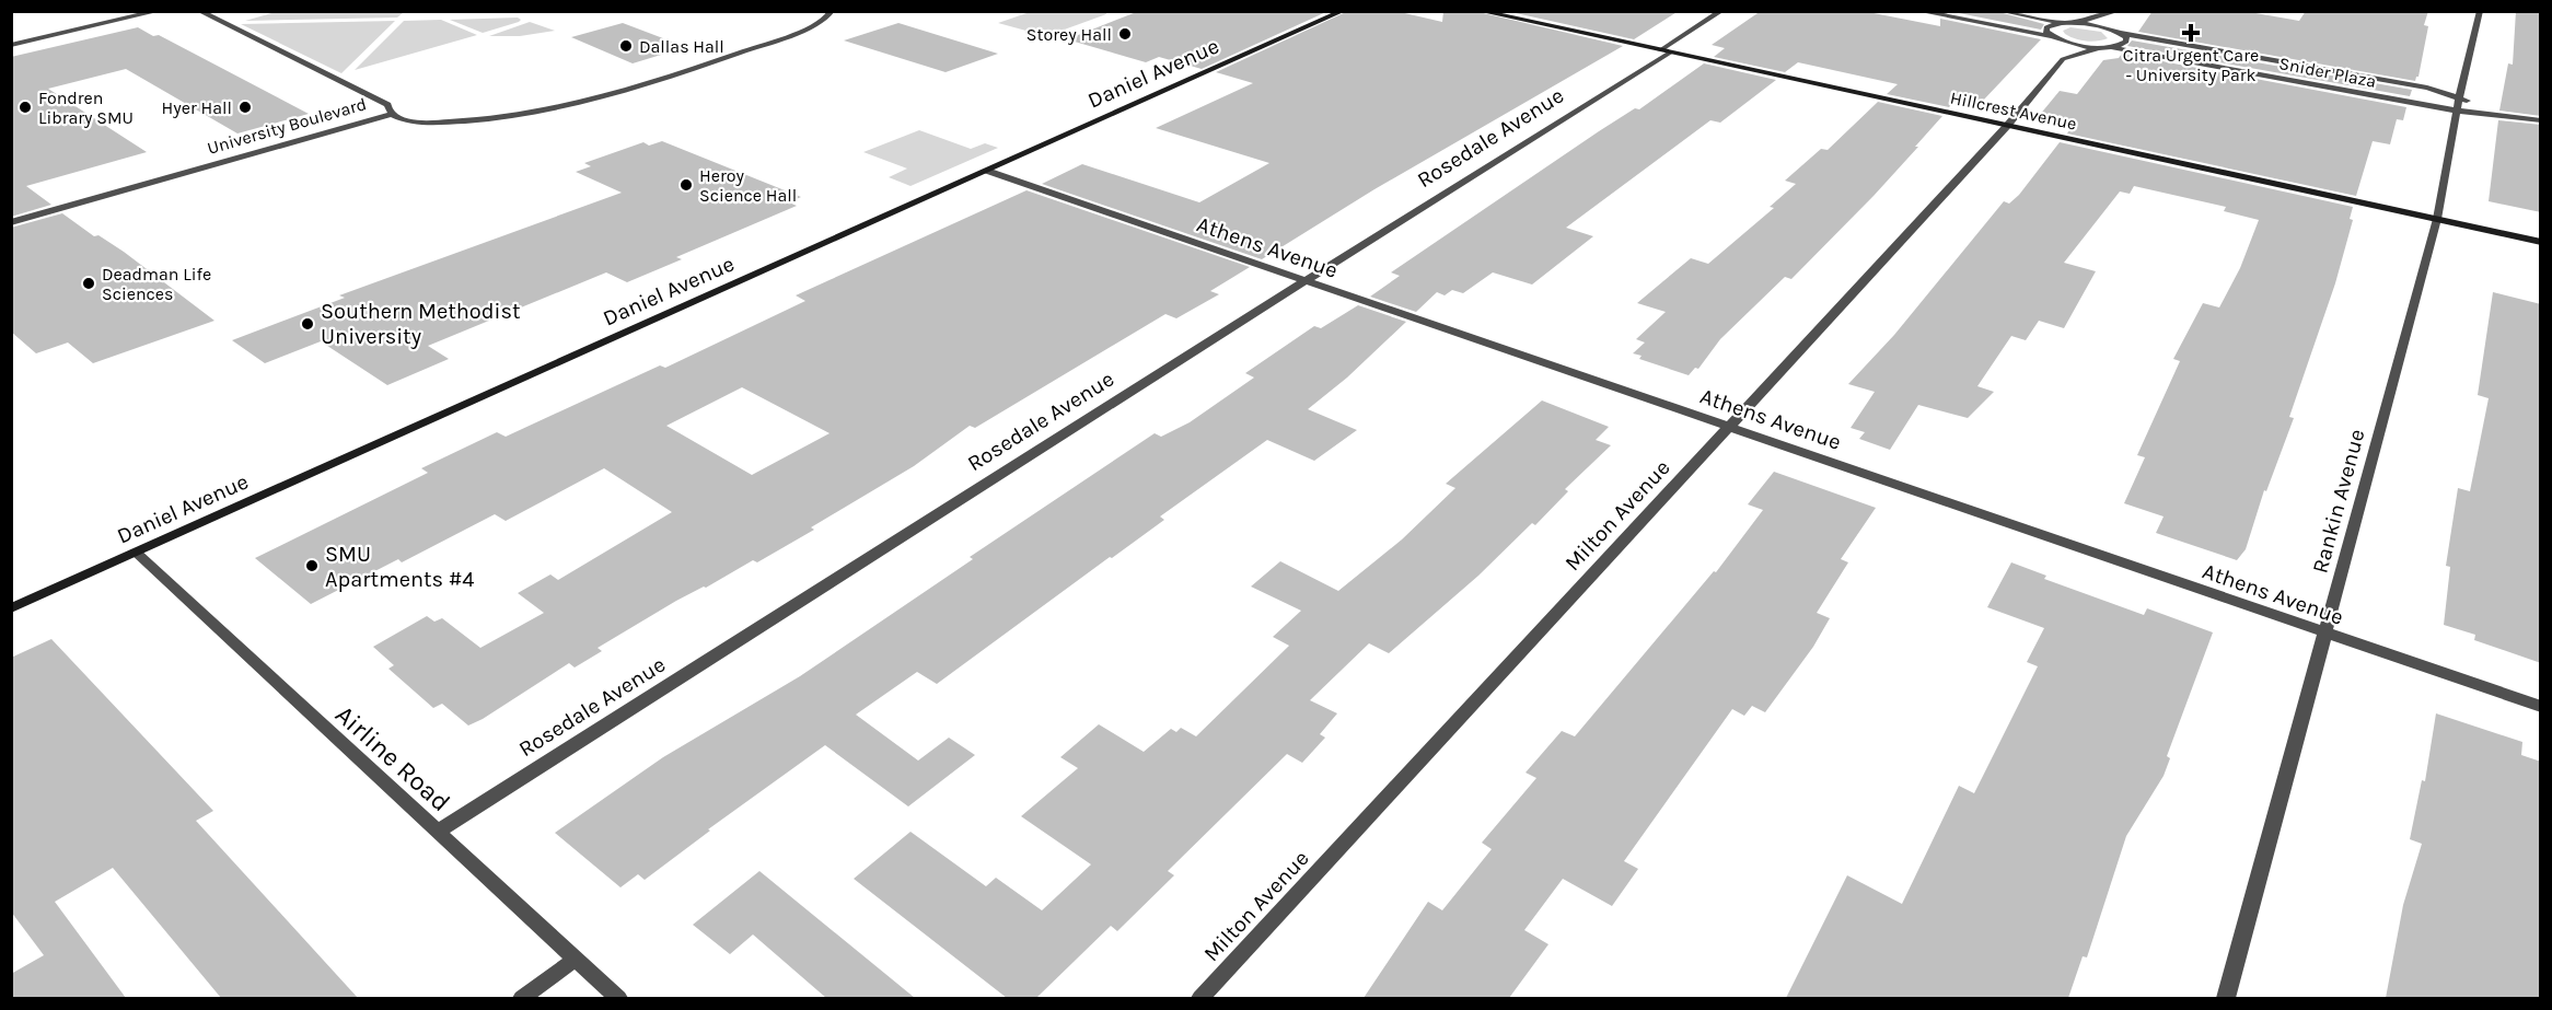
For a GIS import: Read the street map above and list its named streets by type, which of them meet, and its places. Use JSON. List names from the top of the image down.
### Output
{
  "streets": {
    "street": [
      "Snider Plaza",
      "Daniel Avenue",
      "Hillcrest Avenue",
      "University Boulevard",
      "Rosedale Avenue",
      "Athens Avenue",
      "Rankin Avenue",
      "Milton Avenue",
      "Airline Road"
    ]
  },
  "crossings": [
    ["Snider Plaza", "Rankin Avenue"],
    ["Daniel Avenue", "Athens Avenue"],
    ["Daniel Avenue", "Airline Road"],
    ["Hillcrest Avenue", "Rosedale Avenue"],
    ["Hillcrest Avenue", "Rankin Avenue"],
    ["Hillcrest Avenue", "Milton Avenue"],
    ["Rosedale Avenue", "Athens Avenue"],
    ["Rosedale Avenue", "Airline Road"],
    ["Athens Avenue", "Rankin Avenue"],
    ["Athens Avenue", "Milton Avenue"]
  ],
  "places": {
    "health": ["Citra Urgent Care - University Park"],
    "other": [
      "Storey Hall",
      "Dallas Hall",
      "Fondren Library SMU",
      "Hyer Hall",
      "Heroy Science Hall",
      "Deadman Life Sciences",
      "Southern Methodist University",
      "SMU Apartments #4"
    ]
  }
}
